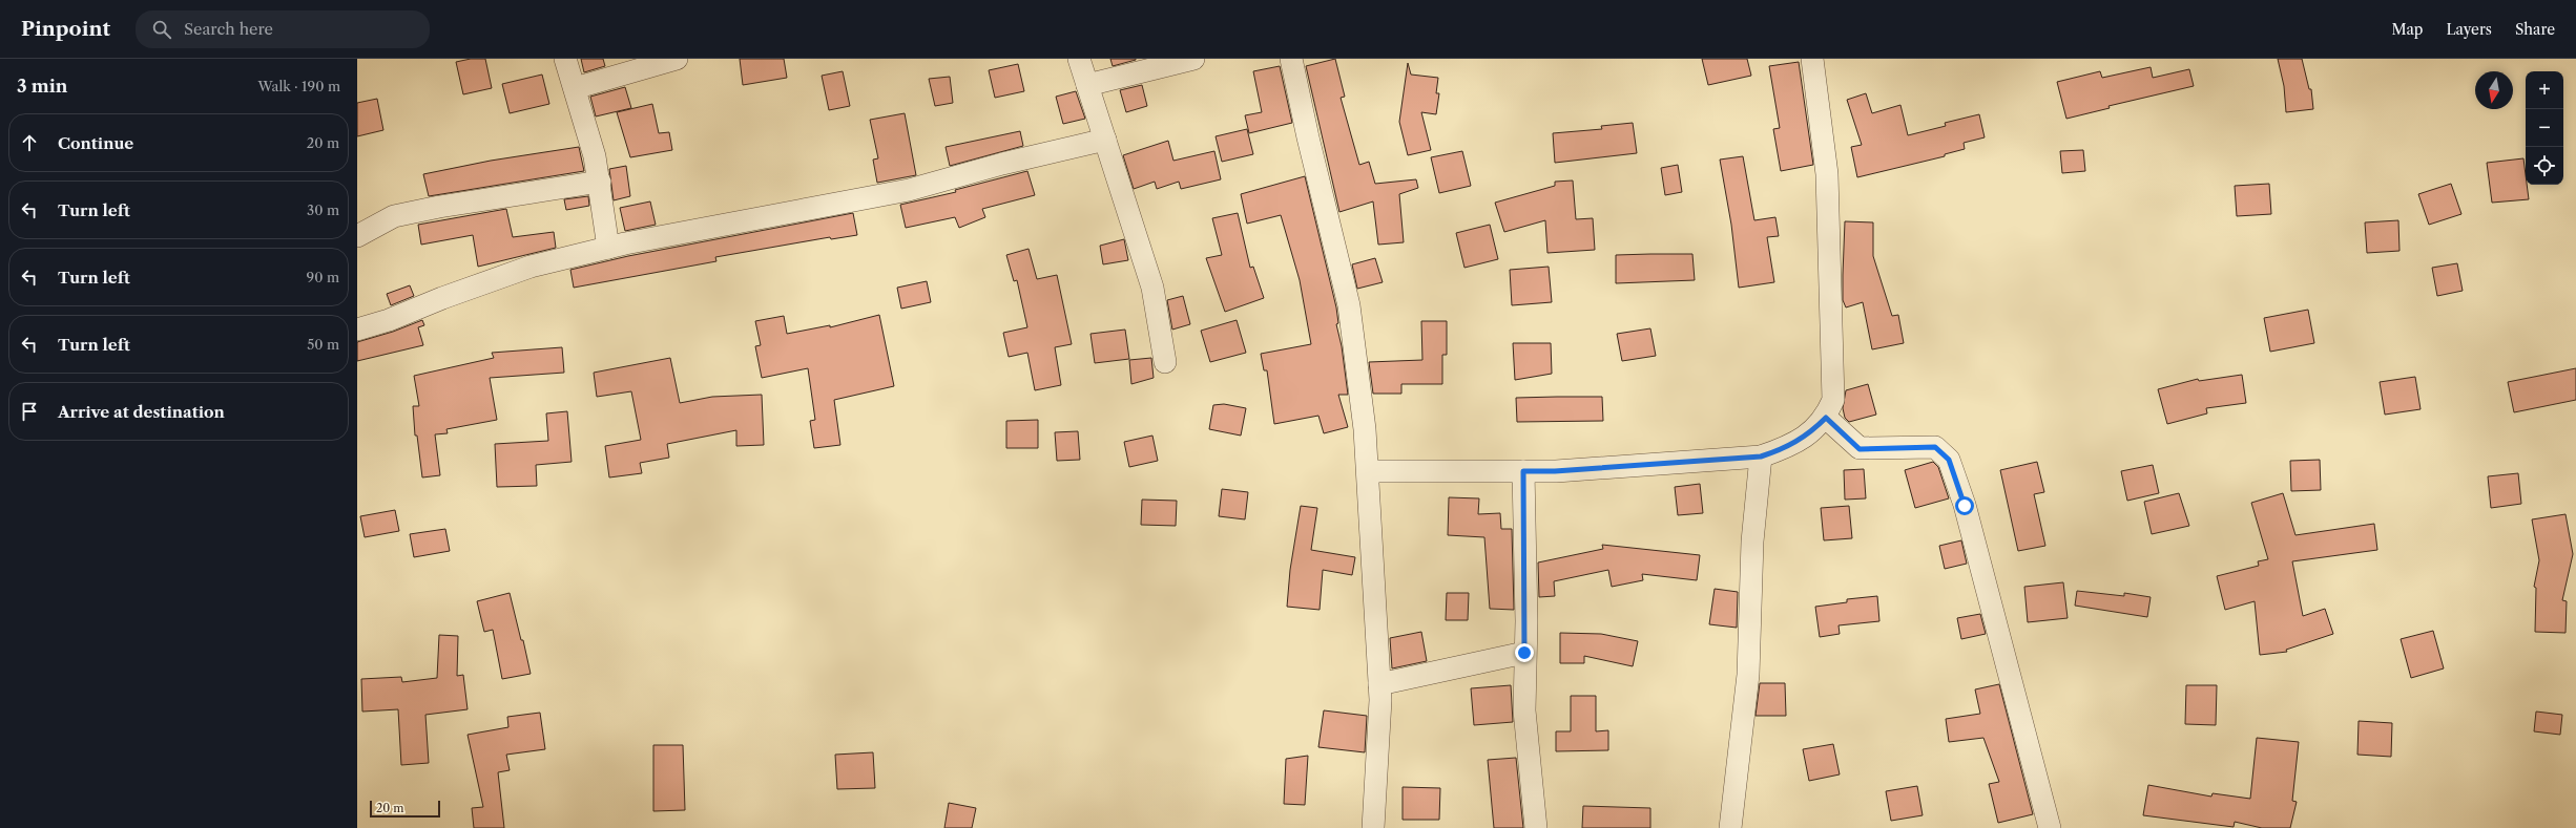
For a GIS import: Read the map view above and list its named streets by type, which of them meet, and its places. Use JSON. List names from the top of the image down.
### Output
{
  "scale_bar": "20 m",
  "north": "bottom",
  "page": {
    "header": "Pinpoint",
    "search": "Search here",
    "nav": ["Map", "Layers", "Share"],
    "heading": ["3 min", "Walk · 190 m"],
    "map_buttons": ["+", "−"],
    "list": [
      ["Continue", "20 m"],
      ["Turn left", "30 m"],
      ["Turn left", "90 m"],
      ["Turn left", "50 m"],
      "Arrive at destination"
    ],
    "scale": "20 m"
  }
}
